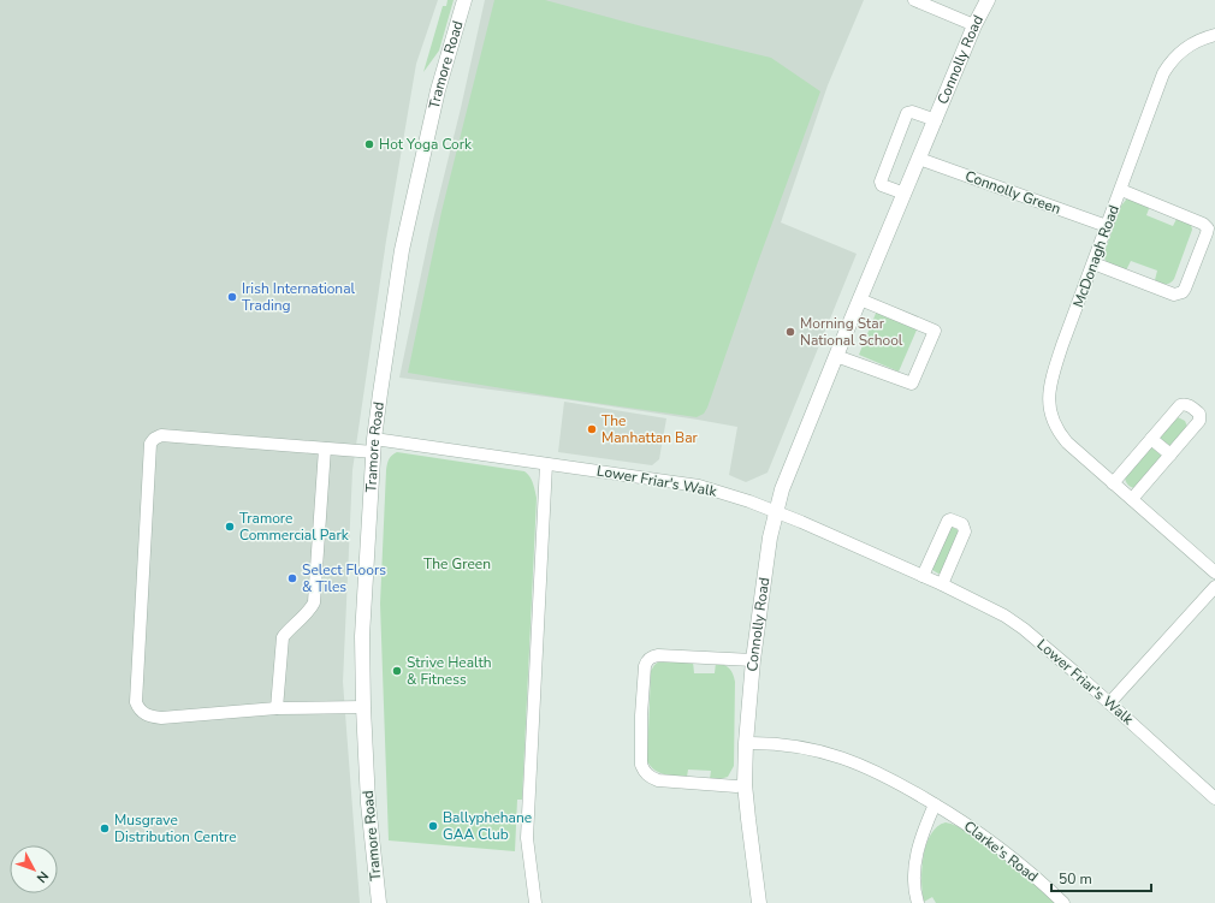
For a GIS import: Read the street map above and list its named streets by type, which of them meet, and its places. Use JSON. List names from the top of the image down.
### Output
{
  "streets": {
    "street": [
      "Connolly Road",
      "Tramore Road",
      "Connolly Green",
      "McDonagh Road",
      "Lower Friar's Walk",
      "Clarke's Road"
    ]
  },
  "crossings": [
    ["Connolly Road", "Connolly Green"],
    ["Connolly Road", "Lower Friar's Walk"],
    ["Connolly Road", "Clarke's Road"],
    ["Tramore Road", "Lower Friar's Walk"],
    ["Connolly Green", "McDonagh Road"]
  ],
  "parks": ["The Green"],
  "places": [
    "Hot Yoga Cork",
    "Irish International Trading",
    "Morning Star National School",
    "The Manhattan Bar",
    "Tramore Commercial Park",
    "Select Floors & Tiles",
    "Strive Health & Fitness",
    "Ballyphehane GAA Club",
    "Musgrave Distribution Centre"
  ],
  "scale_bar": "50 m",
  "north": "bottom right"
}
